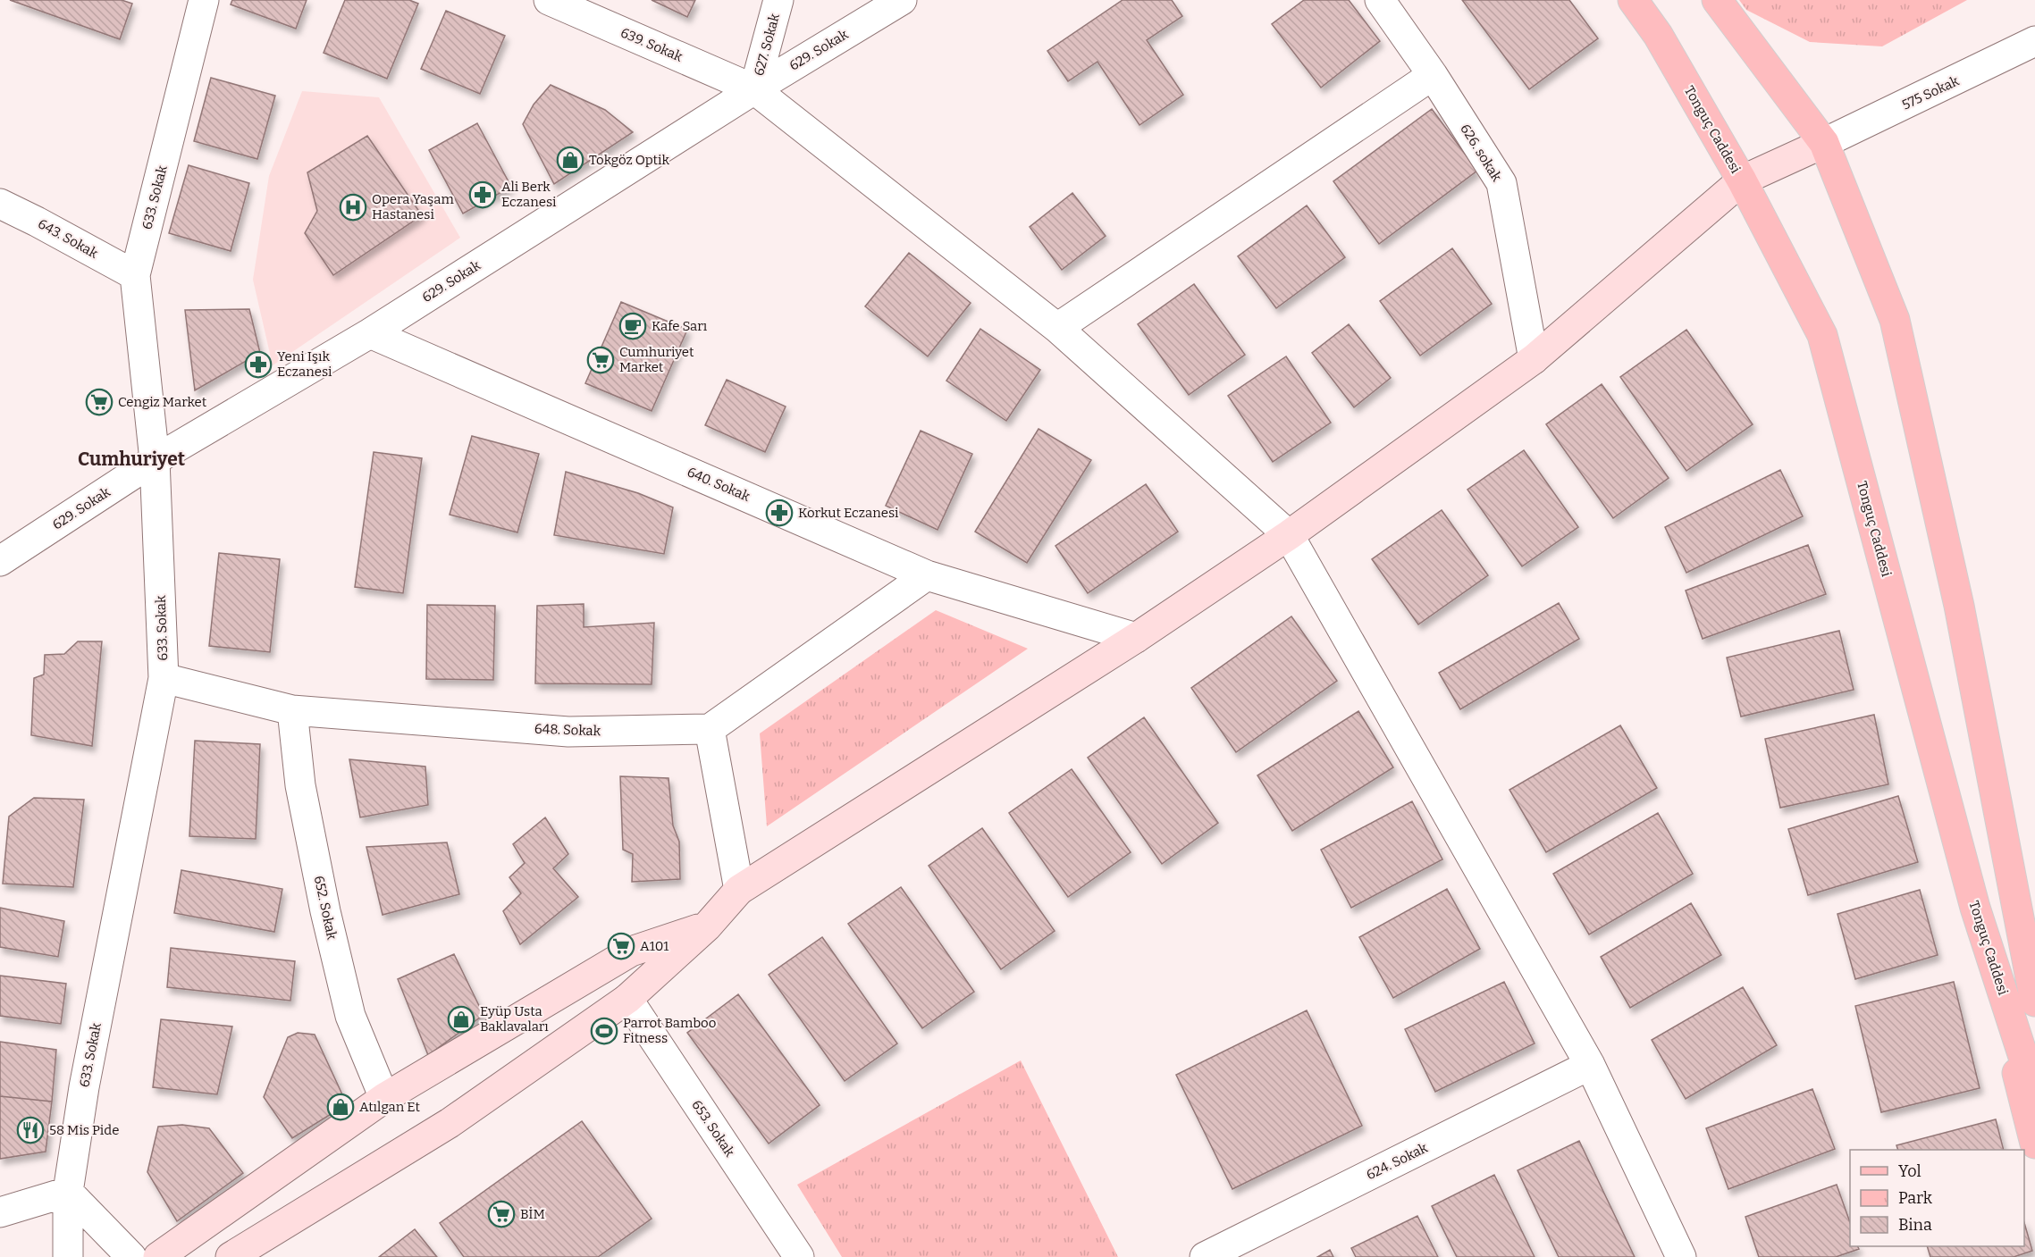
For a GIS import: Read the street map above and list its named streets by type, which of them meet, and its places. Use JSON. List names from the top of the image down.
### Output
{
  "streets": {
    "main road": ["Tonguç Caddesi"],
    "street": [
      "639. Sokak",
      "627. Sokak",
      "629. Sokak",
      "575 Sokak",
      "626. sokak",
      "633. Sokak",
      "643. Sokak",
      "640. Sokak",
      "648. Sokak",
      "652. Sokak",
      "653. Sokak",
      "624. Sokak"
    ]
  },
  "crossings": [
    ["639. Sokak", "627. Sokak"],
    ["639. Sokak", "629. Sokak"],
    ["639. Sokak", "624. Sokak"],
    ["627. Sokak", "629. Sokak"],
    ["629. Sokak", "633. Sokak"],
    ["629. Sokak", "640. Sokak"],
    ["633. Sokak", "643. Sokak"],
    ["633. Sokak", "648. Sokak"],
    ["648. Sokak", "652. Sokak"]
  ],
  "districts": ["Cumhuriyet"],
  "places": {
    "shop": ["Tokgöz Optik", "Eyüp Usta Baklavaları", "Atılgan Et"],
    "pharmacy": ["Ali Berk Eczanesi", "Yeni Işık Eczanesi", "Korkut Eczanesi"],
    "hospital": ["Opera Yaşam Hastanesi"],
    "cafe": ["Kafe Sarı"],
    "supermarket": [
      "Cumhuriyet Market",
      "Cengiz Market",
      "A101",
      "BİM"
    ],
    "sports": ["Parrot Bamboo Fitness"],
    "restaurant": ["58 Mis Pide"]
  },
  "legend": ["Yol", "Park", "Bina"]
}
